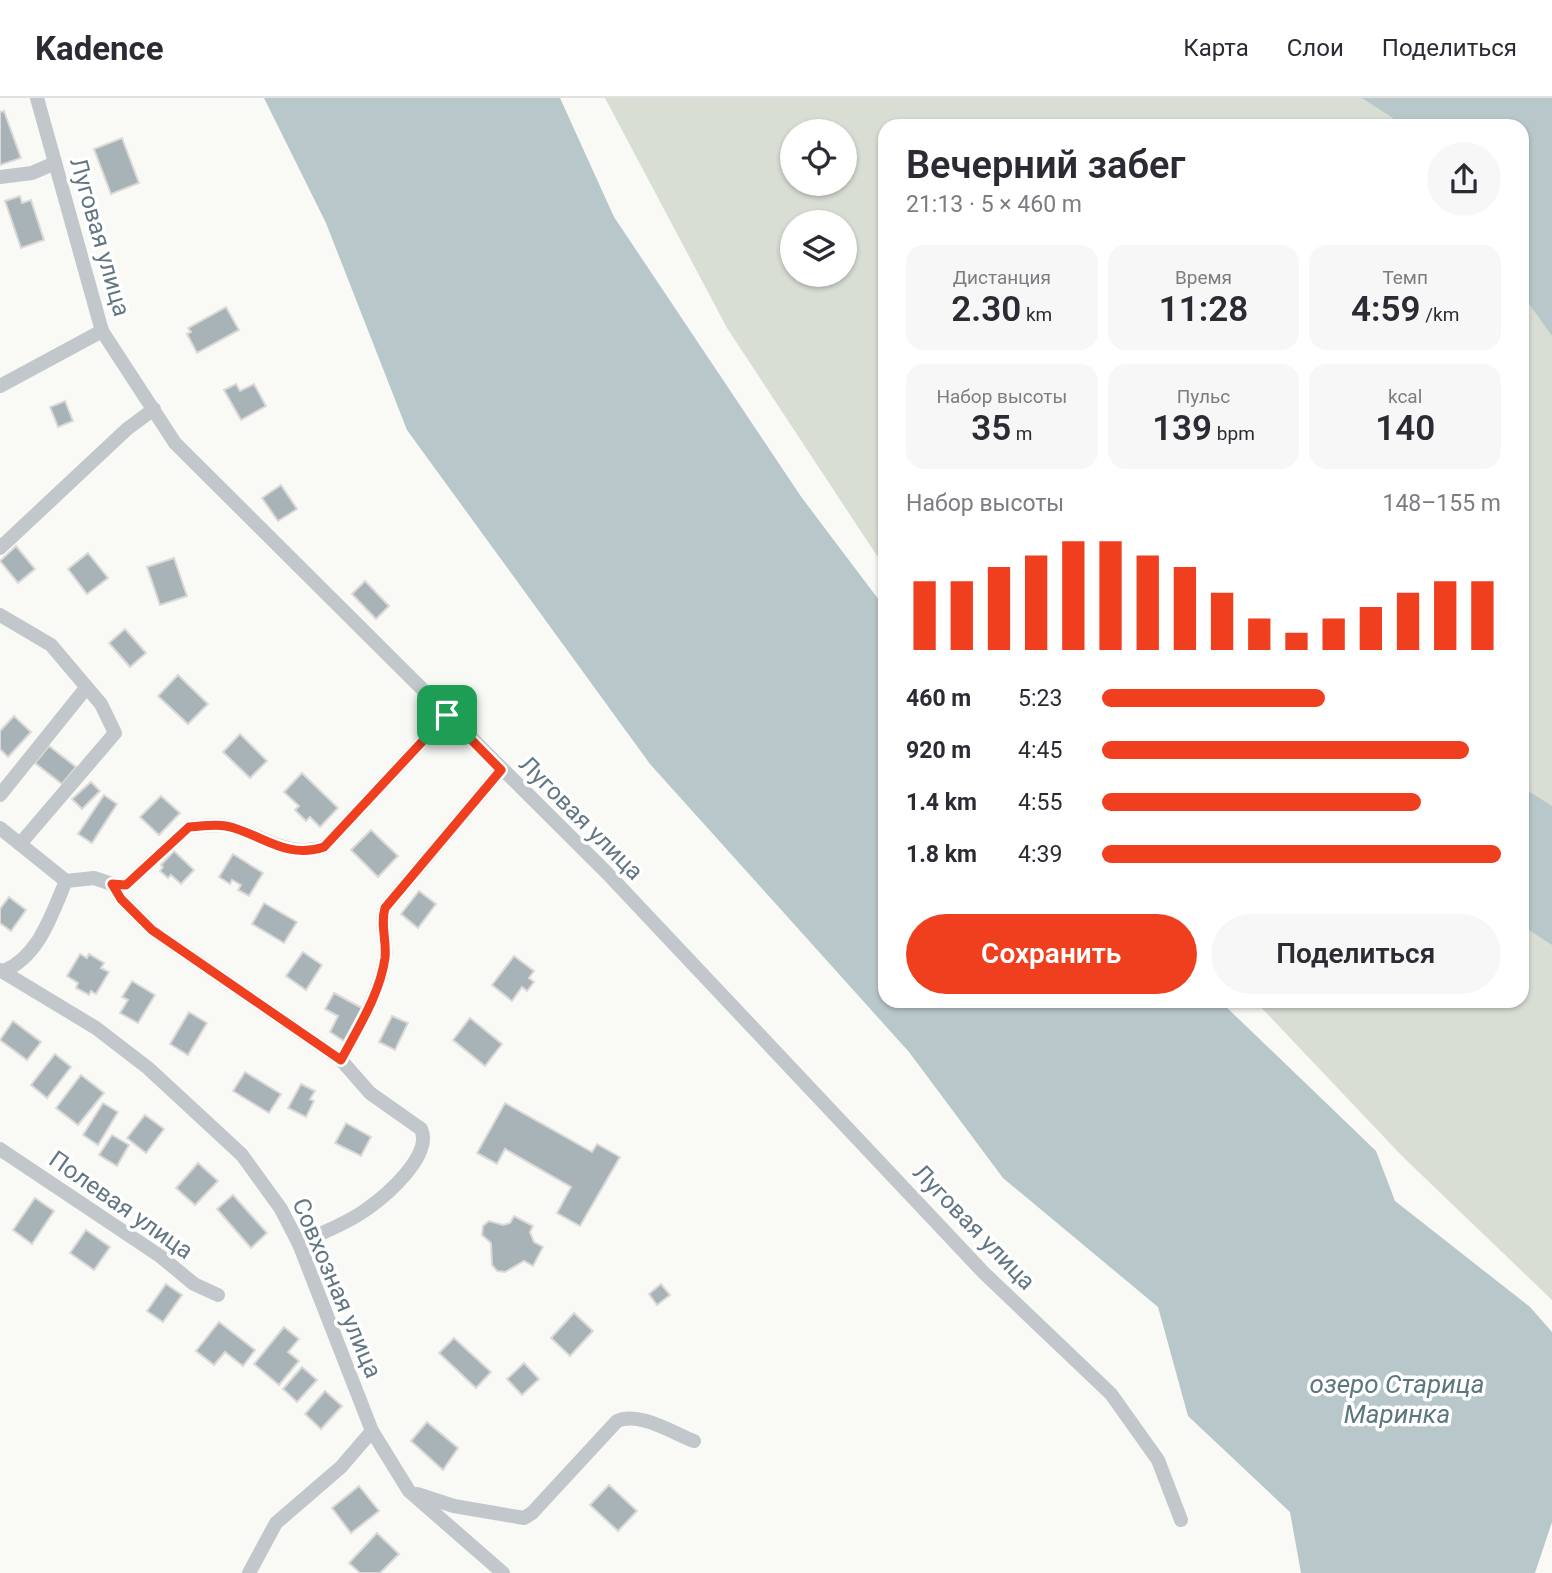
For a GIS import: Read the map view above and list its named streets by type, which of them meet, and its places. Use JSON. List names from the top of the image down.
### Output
{
  "streets": {
    "street": ["Луговая улица", "Полевая улица", "Совхозная улица"]
  },
  "water": ["озеро Старица Маринка"],
  "page": {
    "header": "Kadence",
    "nav": ["Карта", "Слои", "Поделиться"],
    "heading": ["Вечерний забег", "21:13 · 5 × 460 m"],
    "stats": [
      ["Дистанция", "2.30 km"],
      ["Время", "11:28"],
      ["Темп", "4:59 /km"],
      ["Набор высоты", "35 m"],
      ["Пульс", "139 bpm"],
      ["kcal", "140"]
    ],
    "chart": ["Набор высоты", "148–155 m"],
    "list": [
      {
        "name": "460 m",
        "note": "5:23"
      },
      {
        "name": "920 m",
        "note": "4:45"
      },
      {
        "name": "1.4 km",
        "note": "4:55"
      },
      {
        "name": "1.8 km",
        "note": "4:39"
      }
    ],
    "buttons": ["Сохранить", "Поделиться"]
  }
}
